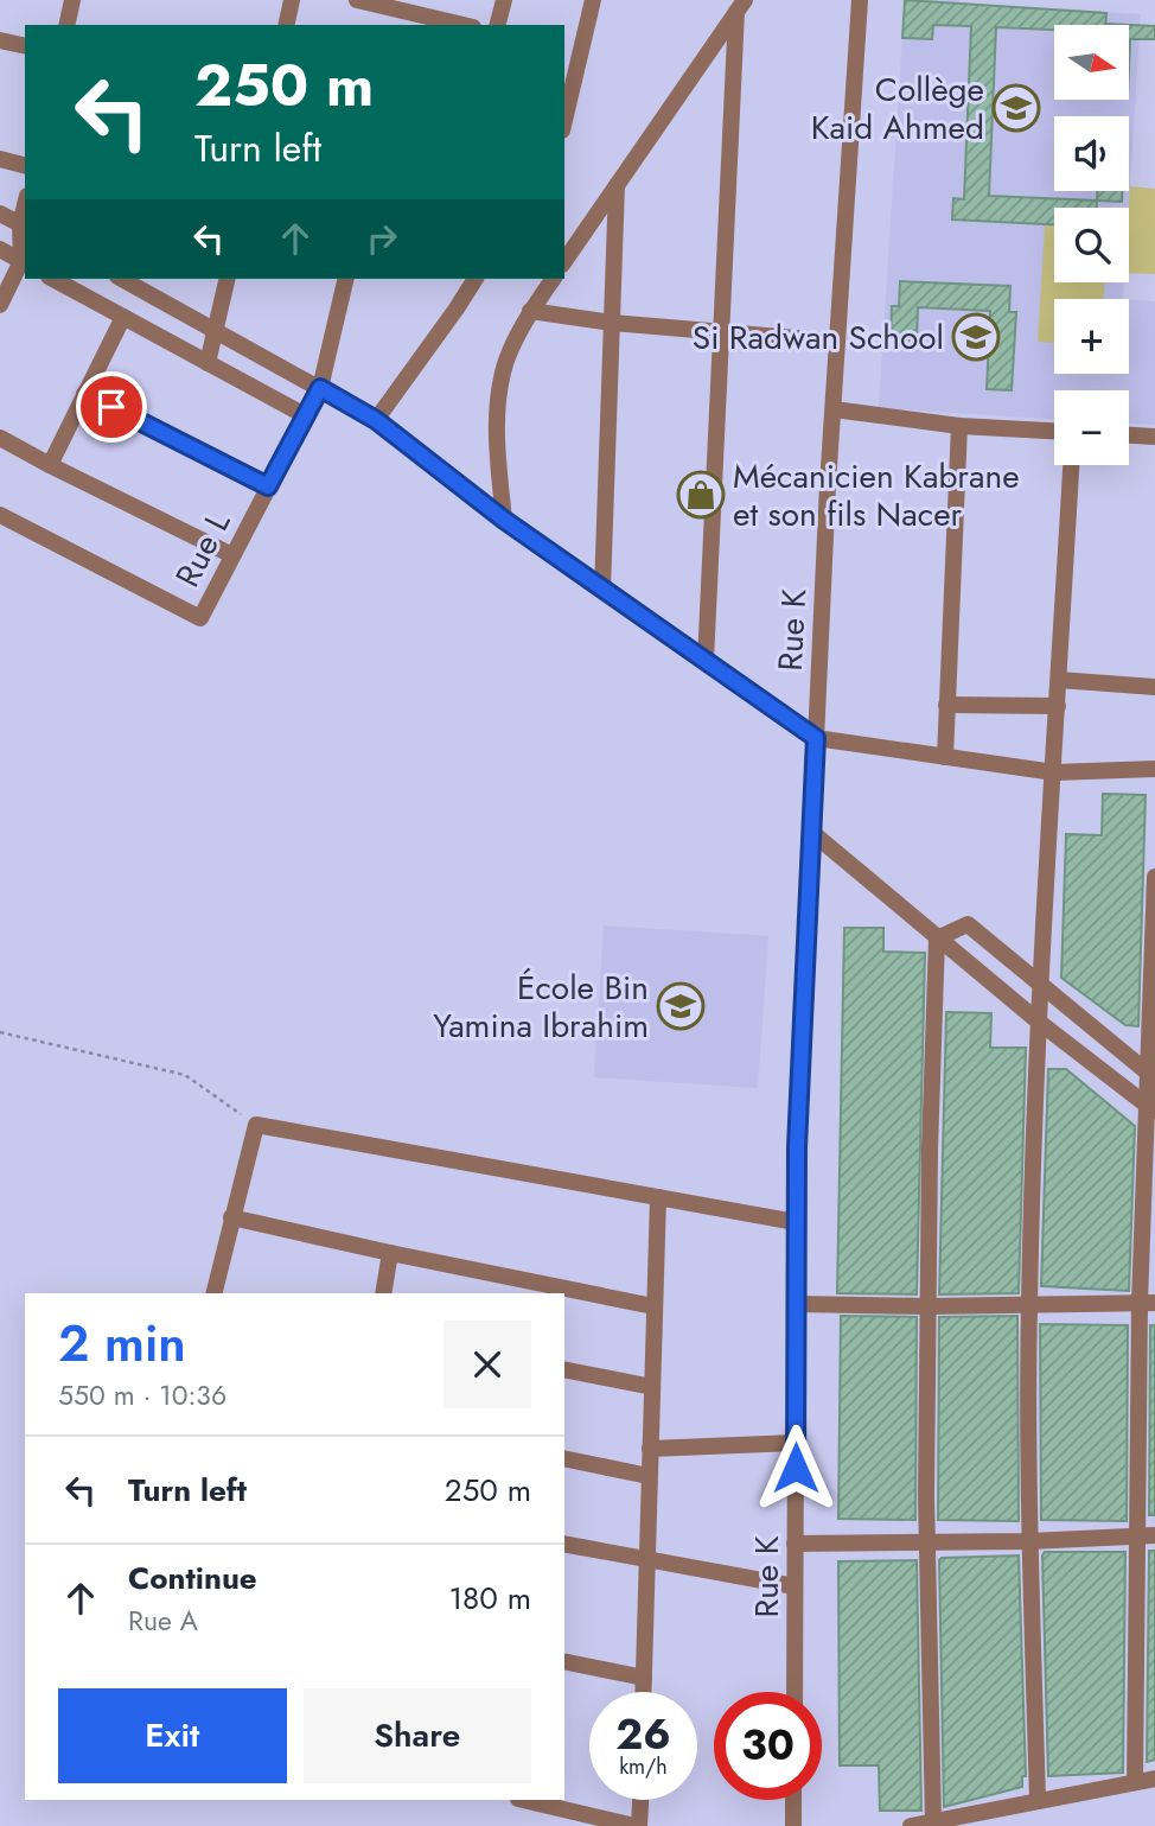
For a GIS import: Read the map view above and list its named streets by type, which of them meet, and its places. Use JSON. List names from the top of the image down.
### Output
{
  "streets": {
    "street": ["Rue L", "Rue K"]
  },
  "places": {
    "school or university": ["Collège Kaid Ahmed", "Si Radwan School", "École Bin Yamina Ibrahim"],
    "shop": ["Mécanicien Kabrane et son fils Nacer"]
  },
  "north": "right",
  "page": {
    "map_buttons": ["+", "−"],
    "turn": ["250 m", "Turn left"],
    "heading": ["2 min", "550 m · 10:36"],
    "list": [
      {
        "name": "Turn left",
        "value": "250 m"
      },
      {
        "name": "Continue",
        "note": "Rue A",
        "value": "180 m"
      }
    ],
    "buttons": ["Exit", "Share"],
    "speed": "26 km/h",
    "limit": "30"
  }
}
